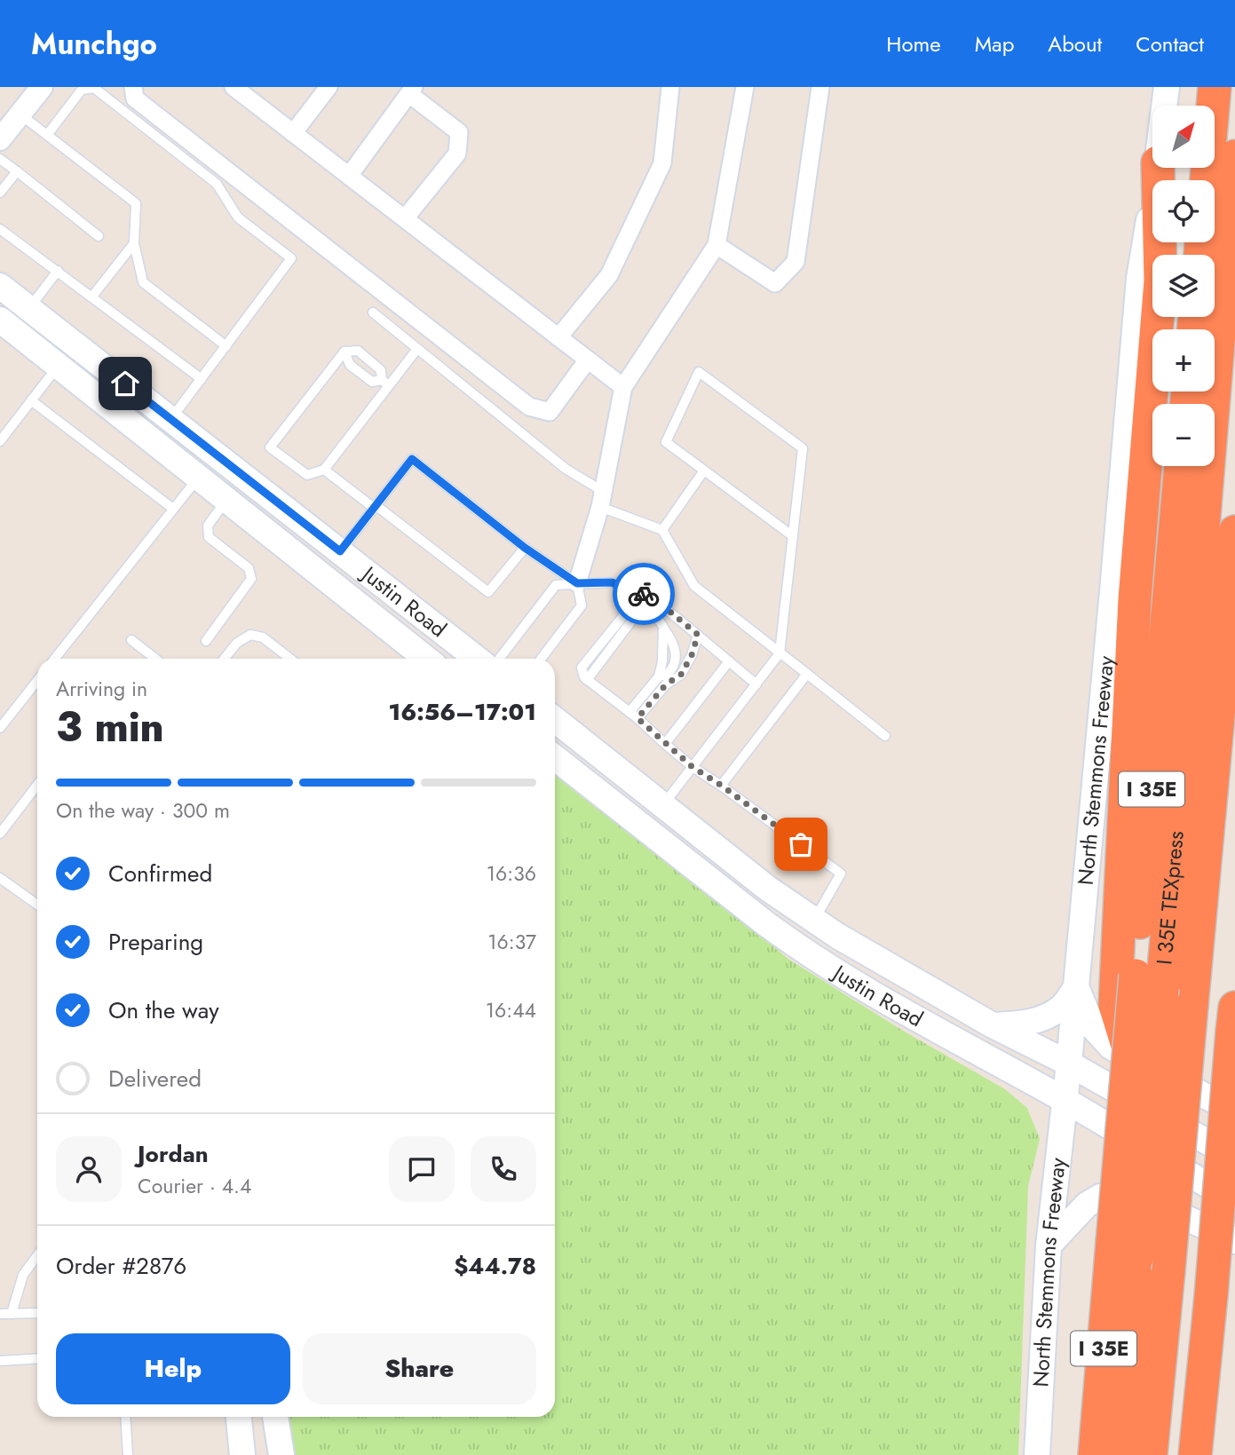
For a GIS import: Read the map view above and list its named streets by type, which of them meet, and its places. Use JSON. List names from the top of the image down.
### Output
{
  "streets": {
    "highway": ["I 35E", "I 35E TEXpress"],
    "main road": ["Justin Road", "North Stemmons Freeway"]
  },
  "crossings": [
    ["Justin Road", "North Stemmons Freeway"],
    ["I 35E", "I 35E TEXpress"]
  ],
  "north": "top right",
  "page": {
    "header": "Munchgo",
    "nav": [
      "Home",
      "Map",
      "About",
      "Contact"
    ],
    "map_buttons": ["+", "−"],
    "heading": ["3 min", "Arriving in", "16:56–17:01"],
    "panel": [
      "Jordan",
      "Courier · 4.4",
      "Order #2876",
      "$44.78"
    ],
    "bar": "On the way · 300 m",
    "list": [
      ["Confirmed", "16:36"],
      ["Preparing", "16:37"],
      ["On the way", "16:44"],
      "Delivered"
    ],
    "buttons": ["Help", "Share"]
  }
}
